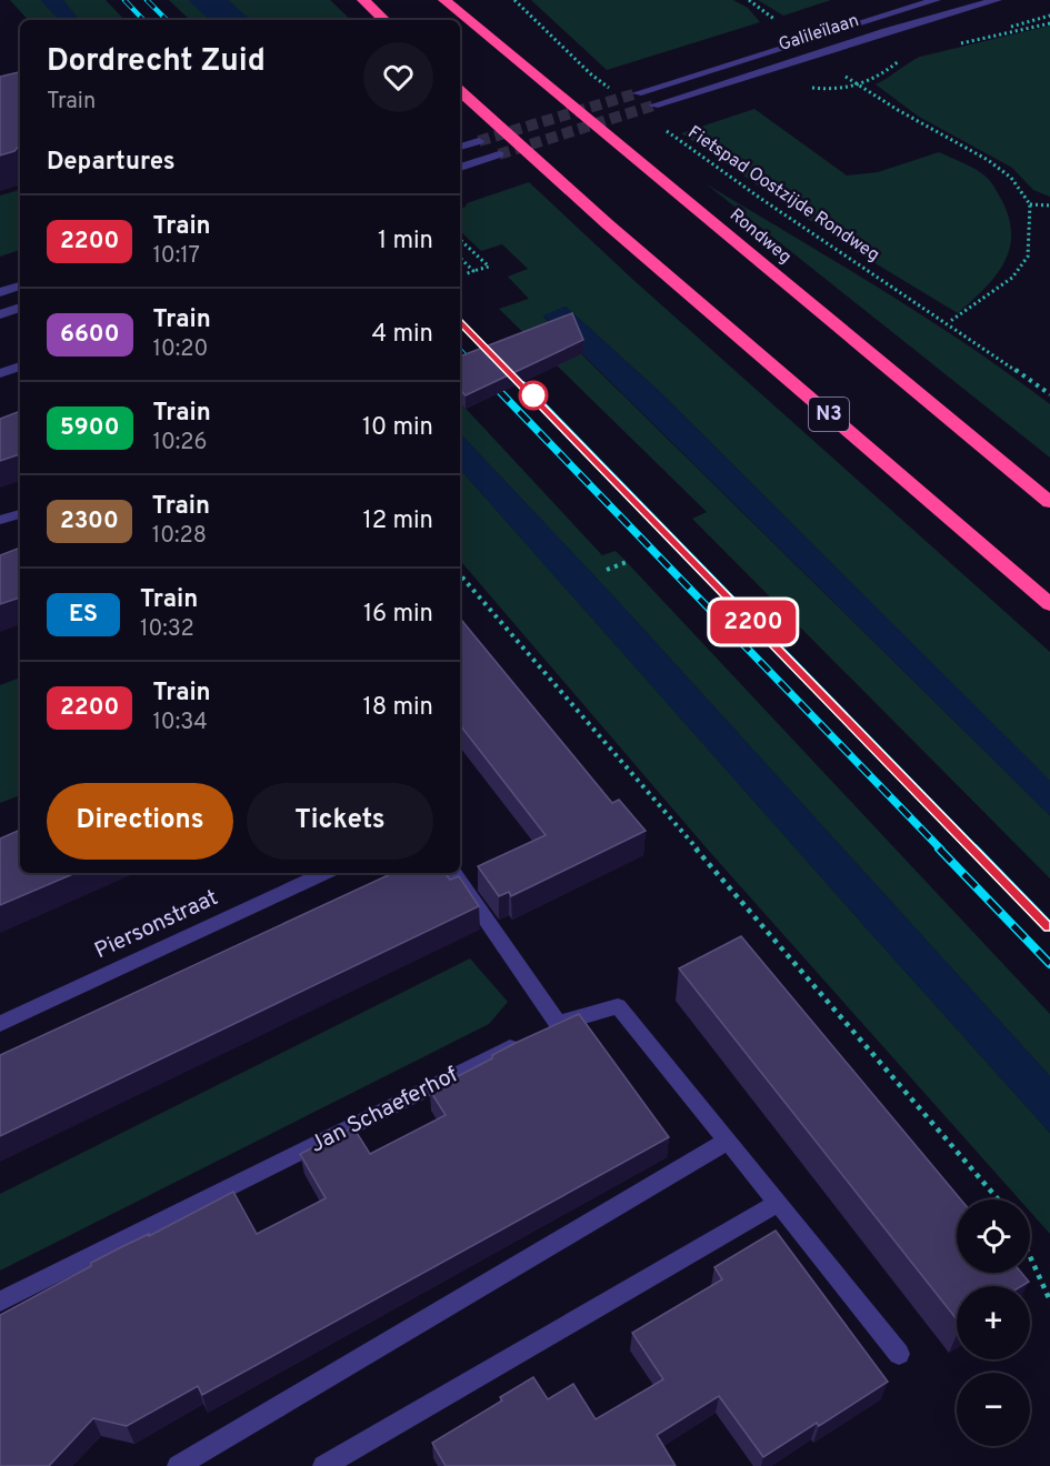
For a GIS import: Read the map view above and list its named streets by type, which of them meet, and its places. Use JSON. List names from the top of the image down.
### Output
{
  "streets": {
    "highway": ["Rondweg", "N3"],
    "street": ["Galileïlaan", "Piersonstraat", "Jan Schaeferhof"],
    "path": ["Fietspad Oostzijde Rondweg"]
  },
  "page": {
    "on_map": "2200",
    "heading": [
      ["Dordrecht Zuid", "Train"],
      "Departures"
    ],
    "list": [
      {
        "mark": "2200",
        "name": "Train",
        "note": "10:17",
        "value": "1 min"
      },
      {
        "mark": "6600",
        "name": "Train",
        "note": "10:20",
        "value": "4 min"
      },
      {
        "mark": "5900",
        "name": "Train",
        "note": "10:26",
        "value": "10 min"
      },
      {
        "mark": "2300",
        "name": "Train",
        "note": "10:28",
        "value": "12 min"
      },
      {
        "mark": "ES",
        "name": "Train",
        "note": "10:32",
        "value": "16 min"
      },
      {
        "mark": "2200",
        "name": "Train",
        "note": "10:34",
        "value": "18 min"
      }
    ],
    "buttons": ["Directions", "Tickets"],
    "map_buttons": ["+", "−"]
  }
}
